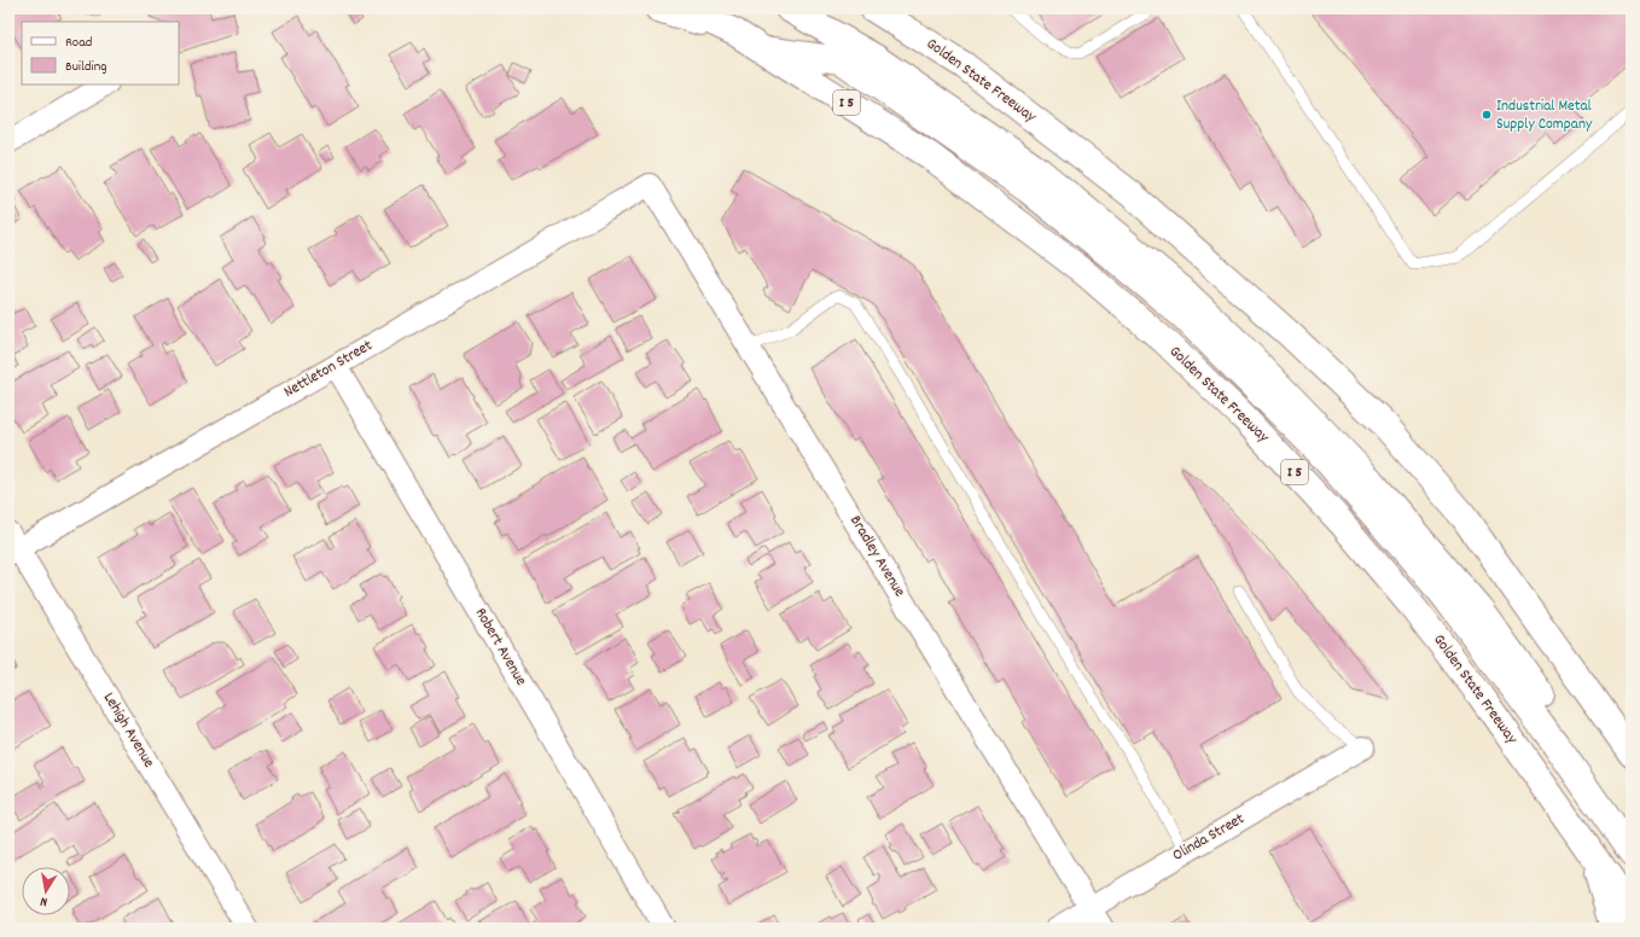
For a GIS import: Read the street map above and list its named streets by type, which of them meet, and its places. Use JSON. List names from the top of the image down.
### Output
{
  "streets": {
    "highway": ["Golden State Freeway", "I 5"],
    "street": [
      "Nettleton Street",
      "Bradley Avenue",
      "Robert Avenue",
      "Lehigh Avenue",
      "Olinda Street"
    ]
  },
  "crossings": [
    ["Nettleton Street", "Bradley Avenue"],
    ["Nettleton Street", "Robert Avenue"],
    ["Nettleton Street", "Lehigh Avenue"],
    ["Bradley Avenue", "Olinda Street"]
  ],
  "places": ["Industrial Metal Supply Company"],
  "legend": ["Road", "Building"],
  "north": "bottom"
}
